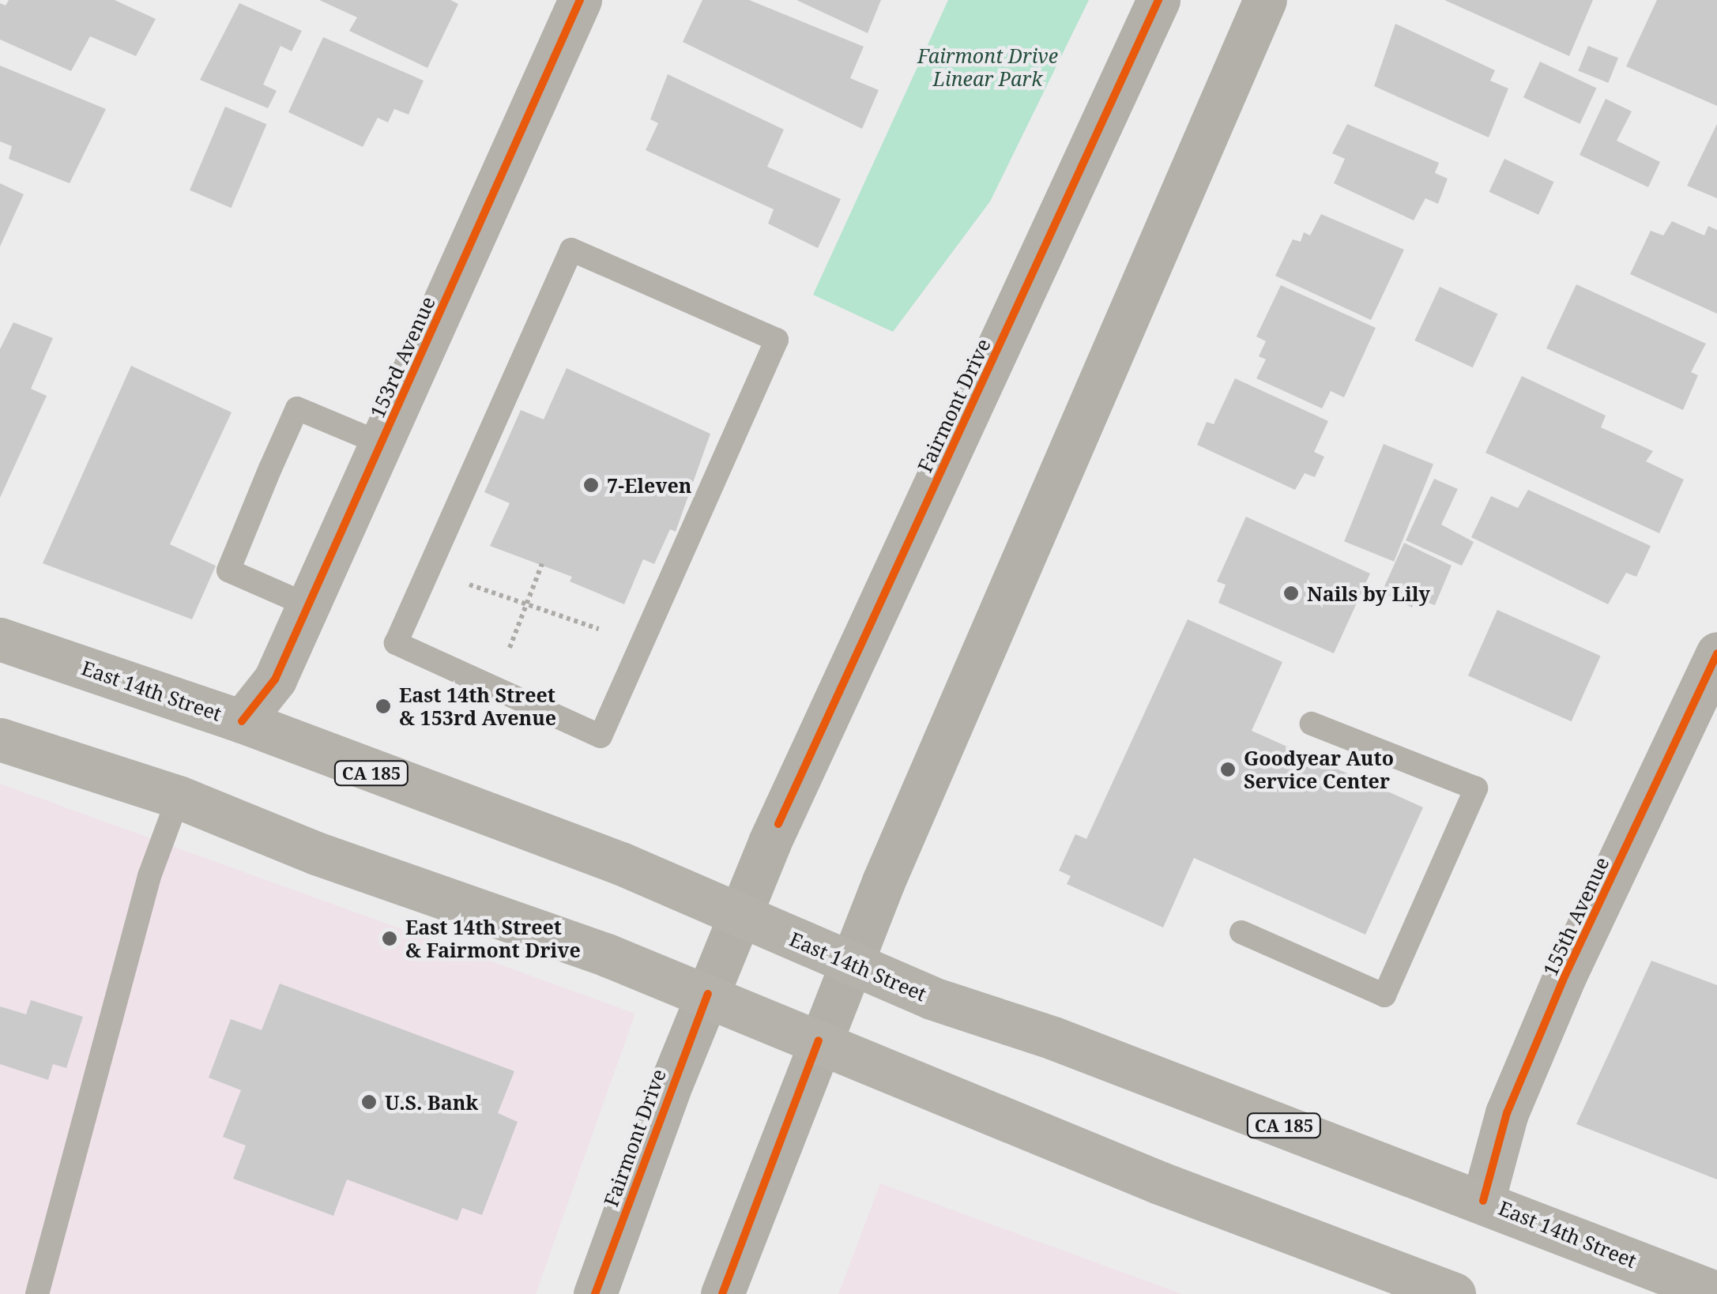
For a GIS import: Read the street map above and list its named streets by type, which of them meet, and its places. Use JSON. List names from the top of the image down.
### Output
{
  "streets": {
    "main road": ["Fairmont Drive", "East 14th Street", "CA 185"],
    "street": ["153rd Avenue", "155th Avenue"]
  },
  "crossings": [
    ["153rd Avenue", "East 14th Street"],
    ["Fairmont Drive", "East 14th Street"],
    ["East 14th Street", "155th Avenue"]
  ],
  "parks": ["Fairmont Drive Linear Park"],
  "places": [
    "7-Eleven",
    "Nails by Lily",
    "East 14th Street & 153rd Avenue",
    "Goodyear Auto Service Center",
    "East 14th Street & Fairmont Drive",
    "U.S. Bank"
  ]
}
